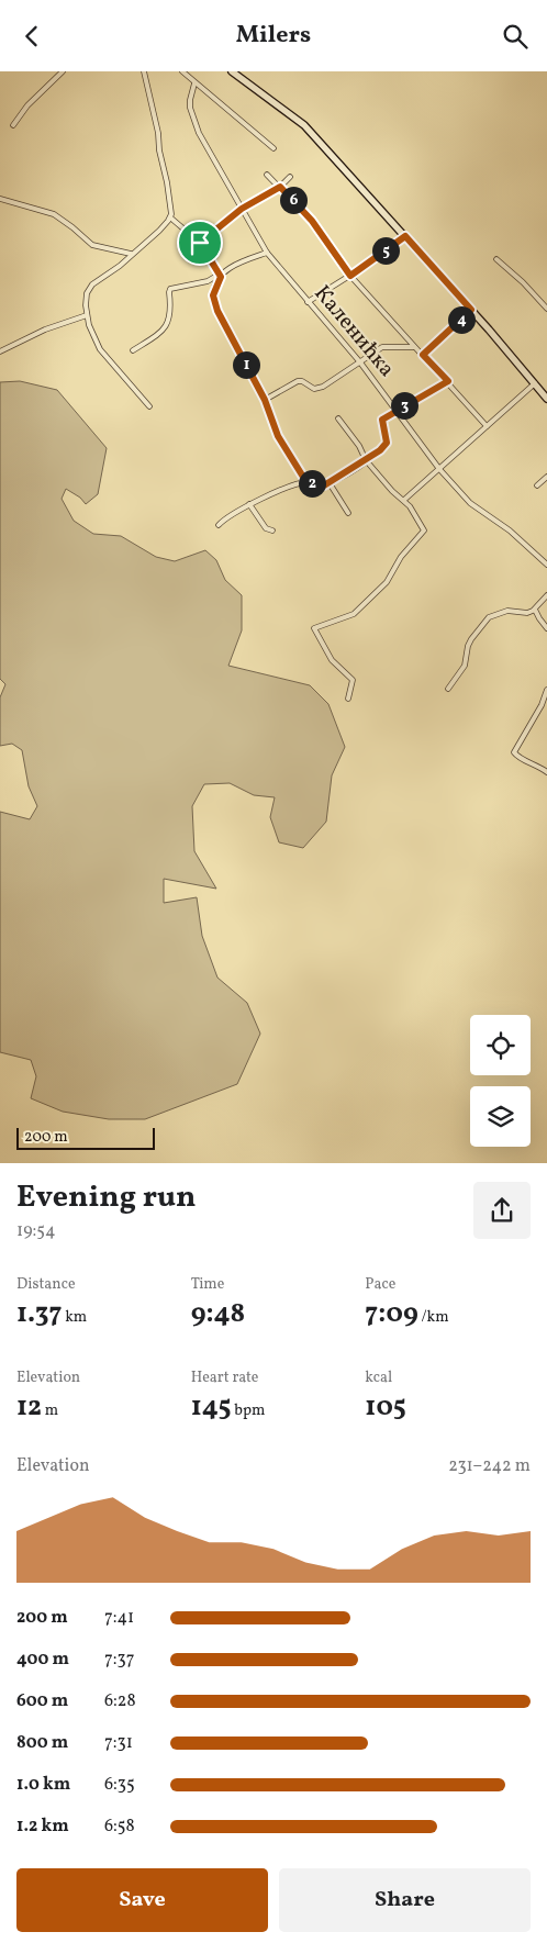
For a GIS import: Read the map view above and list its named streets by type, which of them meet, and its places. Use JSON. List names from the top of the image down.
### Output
{
  "streets": {
    "street": ["Каленићка"]
  },
  "scale_bar": "200 m",
  "page": {
    "header": "Milers",
    "pins": [
      "6",
      "5",
      "4",
      "1",
      "3",
      "2"
    ],
    "scale": "200 m",
    "heading": ["Evening run", "19:54"],
    "stats": [
      ["Distance", "1.37 km"],
      ["Time", "9:48"],
      ["Pace", "7:09 /km"],
      ["Elevation", "12 m"],
      ["Heart rate", "145 bpm"],
      ["kcal", "105"]
    ],
    "chart": ["Elevation", "231–242 m"],
    "list": [
      {
        "name": "200 m",
        "note": "7:41"
      },
      {
        "name": "400 m",
        "note": "7:37"
      },
      {
        "name": "600 m",
        "note": "6:28"
      },
      {
        "name": "800 m",
        "note": "7:31"
      },
      {
        "name": "1.0 km",
        "note": "6:35"
      },
      {
        "name": "1.2 km",
        "note": "6:58"
      }
    ],
    "buttons": ["Save", "Share"]
  }
}
